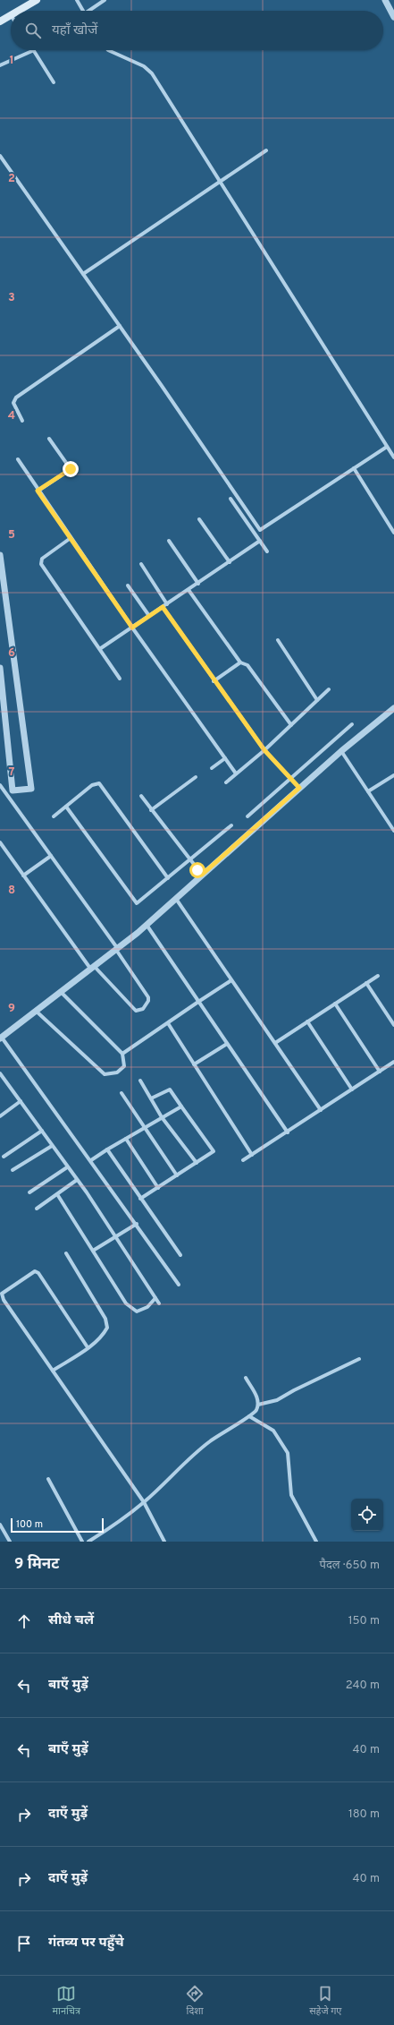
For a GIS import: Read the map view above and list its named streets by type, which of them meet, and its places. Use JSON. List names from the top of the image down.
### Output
{
  "scale_bar": "100 m",
  "page": {
    "search": "यहाँ खोजें",
    "scale": "100 m",
    "heading": ["9 मिनट", "पैदल · 650 m"],
    "list": [
      ["सीधे चलें", "150 m"],
      ["बाएँ मुड़ें", "240 m"],
      ["बाएँ मुड़ें", "40 m"],
      ["दाएँ मुड़ें", "180 m"],
      ["दाएँ मुड़ें", "40 m"],
      "गंतव्य पर पहुँचे"
    ],
    "nav": ["मानचित्र", "दिशा", "सहेजे गए"]
  },
  "grid": {
    "rows": [
      "1",
      "2",
      "3",
      "4",
      "5",
      "6",
      "7",
      "8",
      "9"
    ]
  }
}
